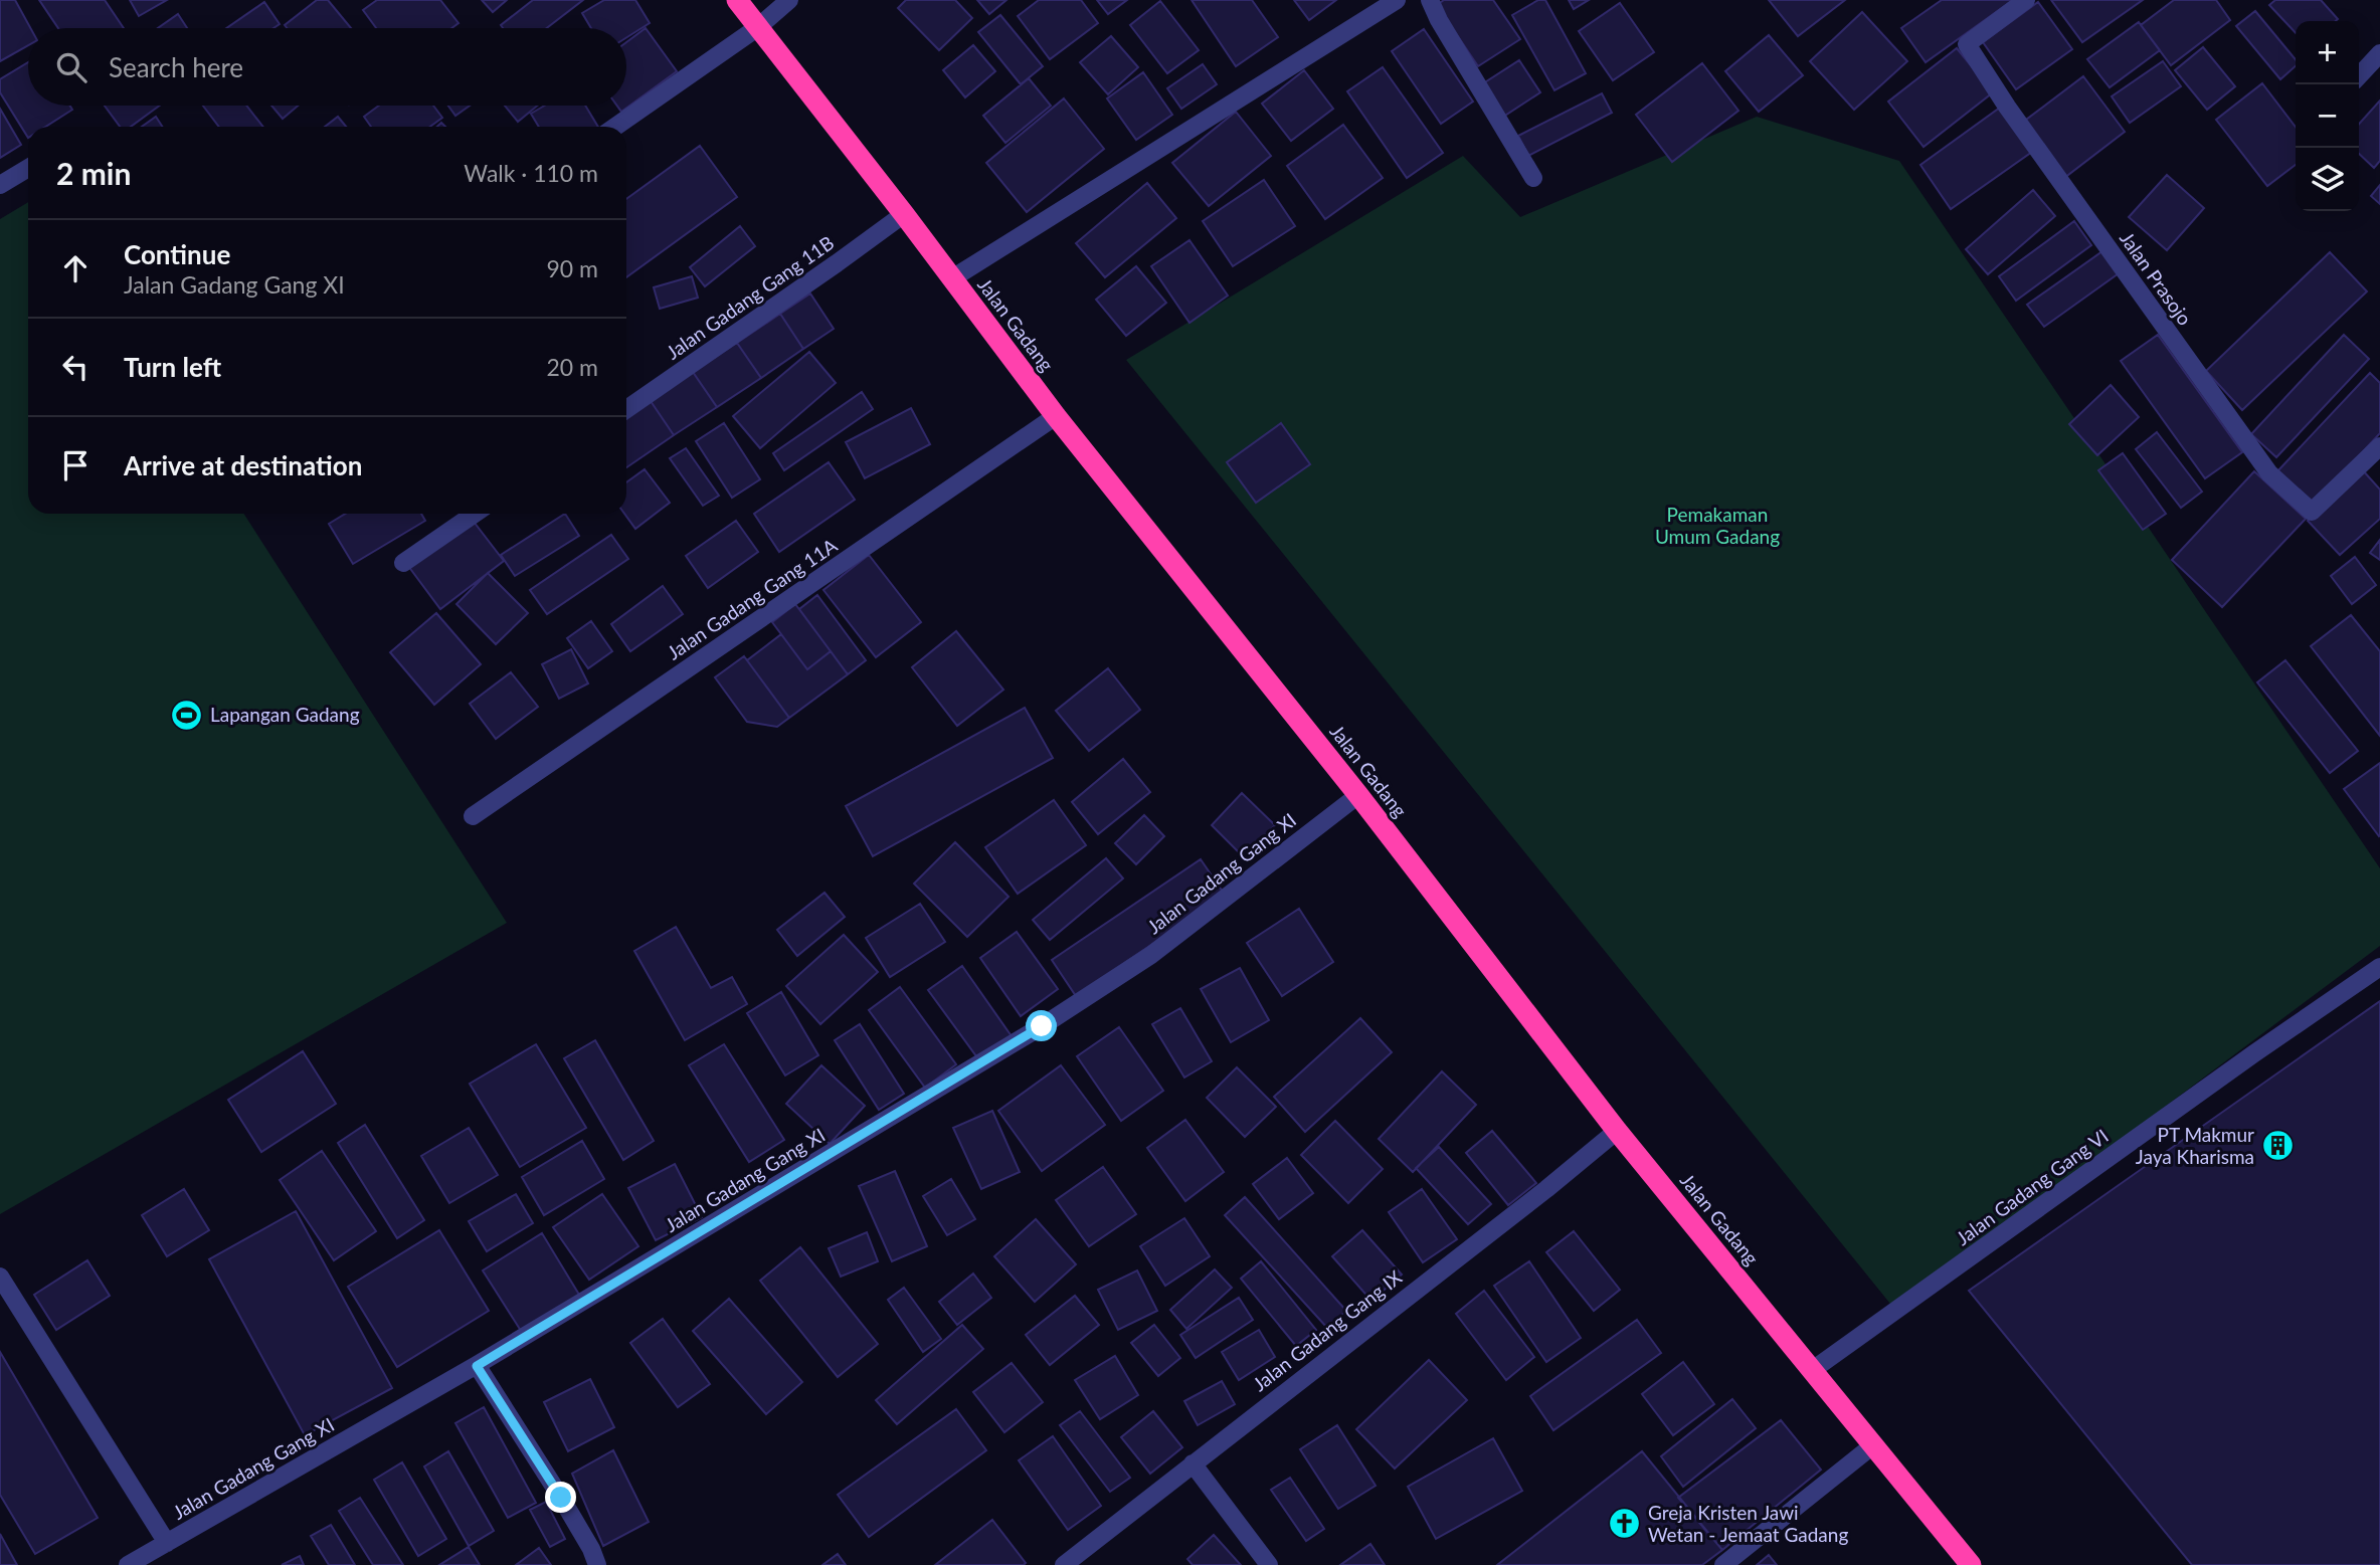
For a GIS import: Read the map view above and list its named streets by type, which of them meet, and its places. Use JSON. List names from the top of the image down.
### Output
{
  "streets": {
    "highway": ["Jalan Gadang"],
    "street": [
      "Jalan Prasojo",
      "Jalan Gadang Gang 11B",
      "Jalan Gadang Gang 11A",
      "Jalan Gadang Gang XI",
      "Jalan Gadang Gang VI",
      "Jalan Gadang Gang IX"
    ]
  },
  "crossings": [
    ["Jalan Gadang Gang 11B", "Jalan Gadang"],
    ["Jalan Gadang", "Jalan Gadang Gang 11A"],
    ["Jalan Gadang", "Jalan Gadang Gang XI"],
    ["Jalan Gadang", "Jalan Gadang Gang VI"],
    ["Jalan Gadang", "Jalan Gadang Gang IX"]
  ],
  "parks": ["Pemakaman Umum Gadang"],
  "places": {
    "sports": ["Lapangan Gadang"],
    "building": ["PT Makmur Jaya Kharisma"],
    "church": ["Greja Kristen Jawi Wetan - Jemaat Gadang"]
  },
  "page": {
    "map_buttons": ["+", "−"],
    "search": "Search here",
    "heading": ["2 min", "Walk · 110 m"],
    "list": [
      ["Continue", "Jalan Gadang Gang XI", "90 m"],
      ["Turn left", "20 m"],
      "Arrive at destination"
    ]
  }
}
